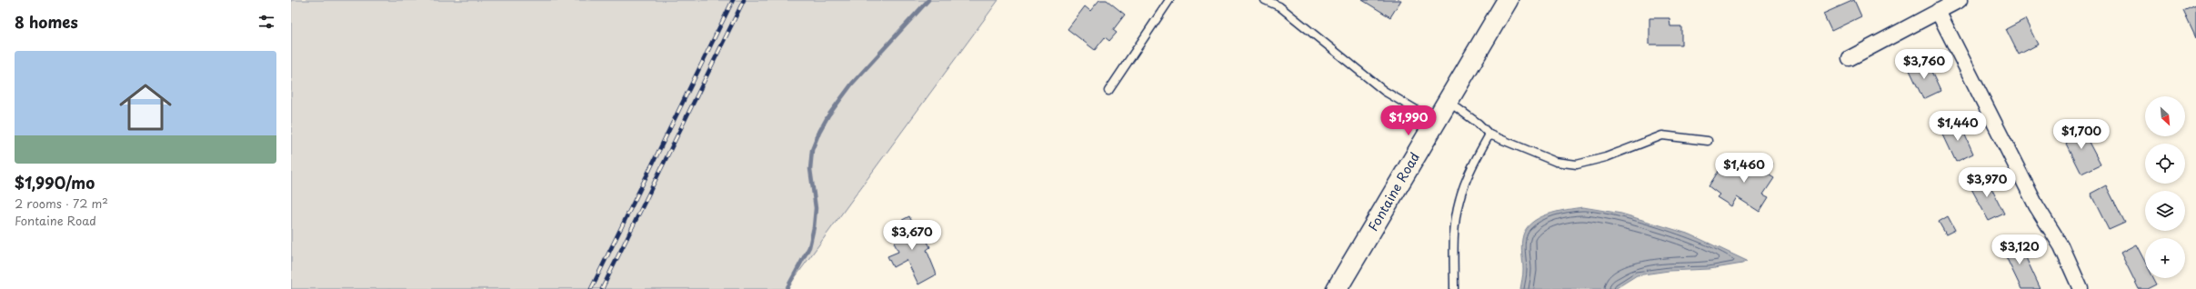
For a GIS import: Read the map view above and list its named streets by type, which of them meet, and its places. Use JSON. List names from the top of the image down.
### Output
{
  "streets": {
    "main road": ["Fontaine Road"]
  },
  "north": "bottom right",
  "page": {
    "heading": "8 homes",
    "list": [
      {
        "name": "$1,990/mo",
        "note": "2 rooms · 72 m² · Fontaine Road"
      }
    ],
    "price": [
      "$3,760",
      "$1,990",
      "$1,440",
      "$1,700",
      "$1,460",
      "$3,970",
      "$3,670",
      "$3,120"
    ],
    "map_buttons": "+"
  }
}
